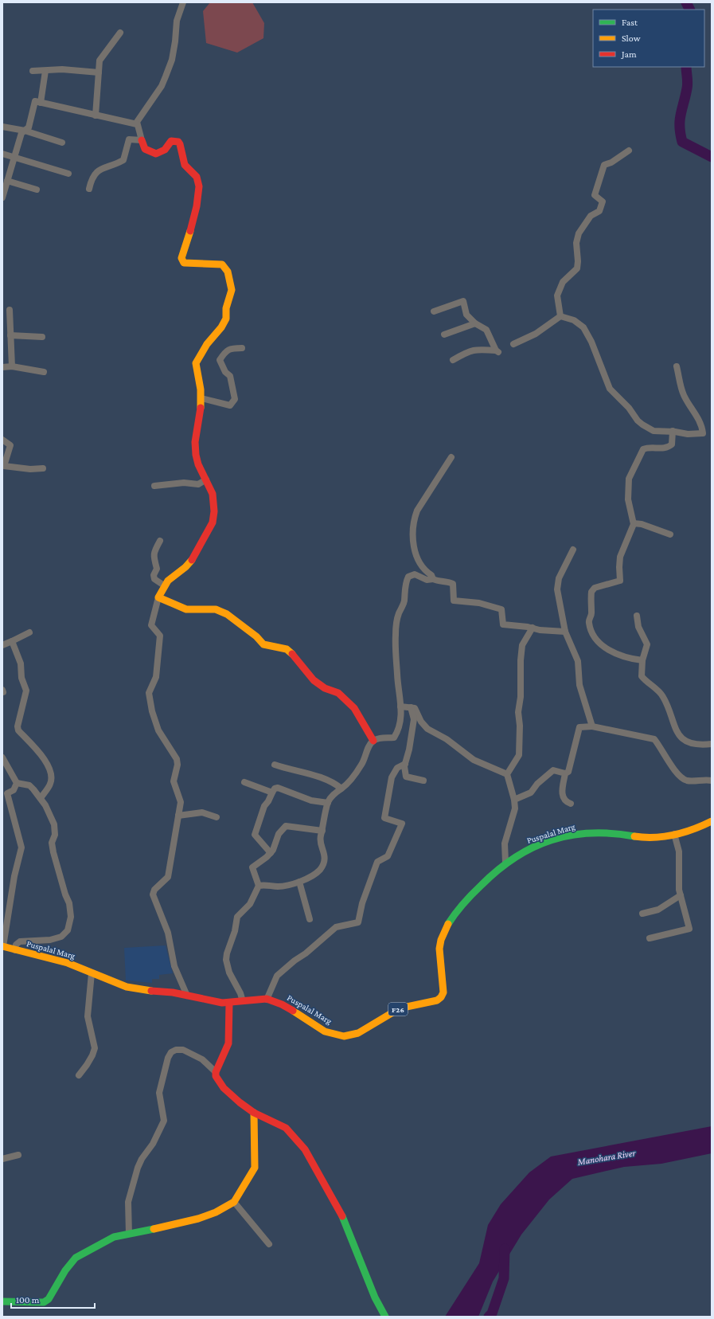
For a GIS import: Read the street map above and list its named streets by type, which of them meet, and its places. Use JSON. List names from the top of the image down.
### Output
{
  "streets": {
    "street": ["Puspalal Marg", "F26"]
  },
  "water": ["Manohara River"],
  "legend": ["Fast", "Slow", "Jam"],
  "scale_bar": "100 m"
}
